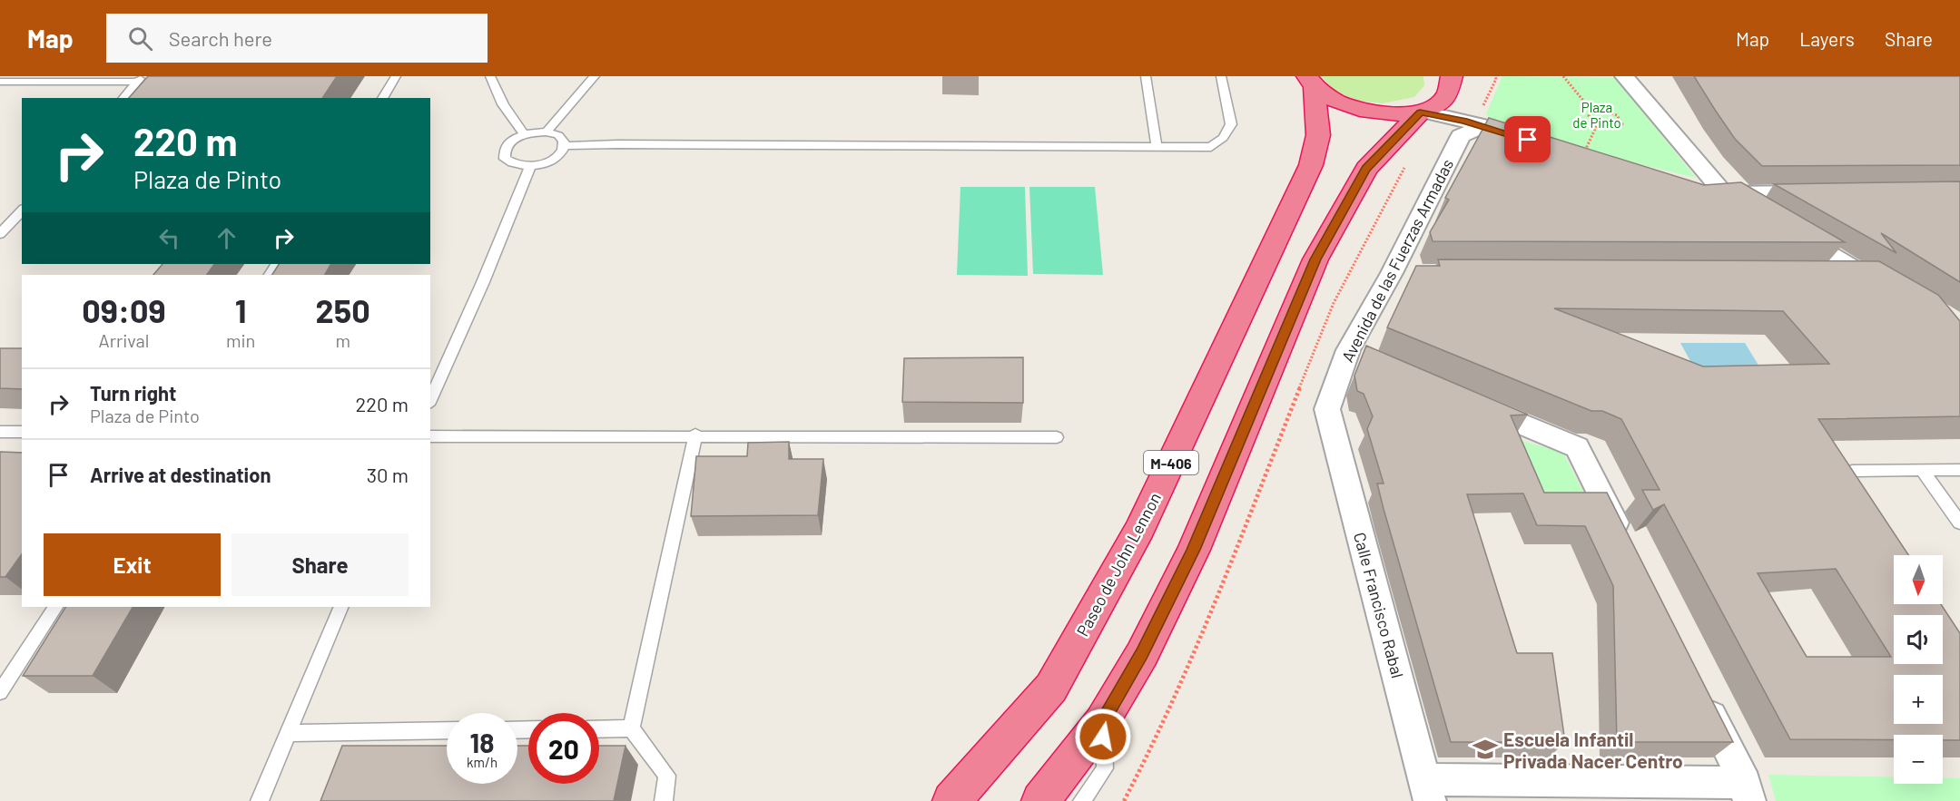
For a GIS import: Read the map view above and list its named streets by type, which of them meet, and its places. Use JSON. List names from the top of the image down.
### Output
{
  "streets": {
    "highway": ["M-406", "Paseo de John Lennon"],
    "street": ["Avenida de las Fuerzas Armadas", "Calle Francisco Rabal"]
  },
  "crossings": [
    ["Avenida de las Fuerzas Armadas", "Calle Francisco Rabal"],
    ["M-406", "Paseo de John Lennon"]
  ],
  "parks": ["Plaza de Pinto"],
  "places": {
    "school or university": ["Escuela Infantil Privada Nacer Centro"]
  },
  "north": "bottom",
  "page": {
    "header": "Map",
    "search": "Search here",
    "nav": ["Map", "Layers", "Share"],
    "turn": ["220 m", "Plaza de Pinto"],
    "eta": [
      "09:09",
      "Arrival",
      "1",
      "min",
      "250",
      "m"
    ],
    "list": [
      {
        "name": "Turn right",
        "note": "Plaza de Pinto",
        "value": "220 m"
      },
      {
        "name": "Arrive at destination",
        "value": "30 m"
      }
    ],
    "buttons": ["Exit", "Share"],
    "map_buttons": ["+", "−"],
    "speed": "18 km/h",
    "limit": "20"
  }
}
